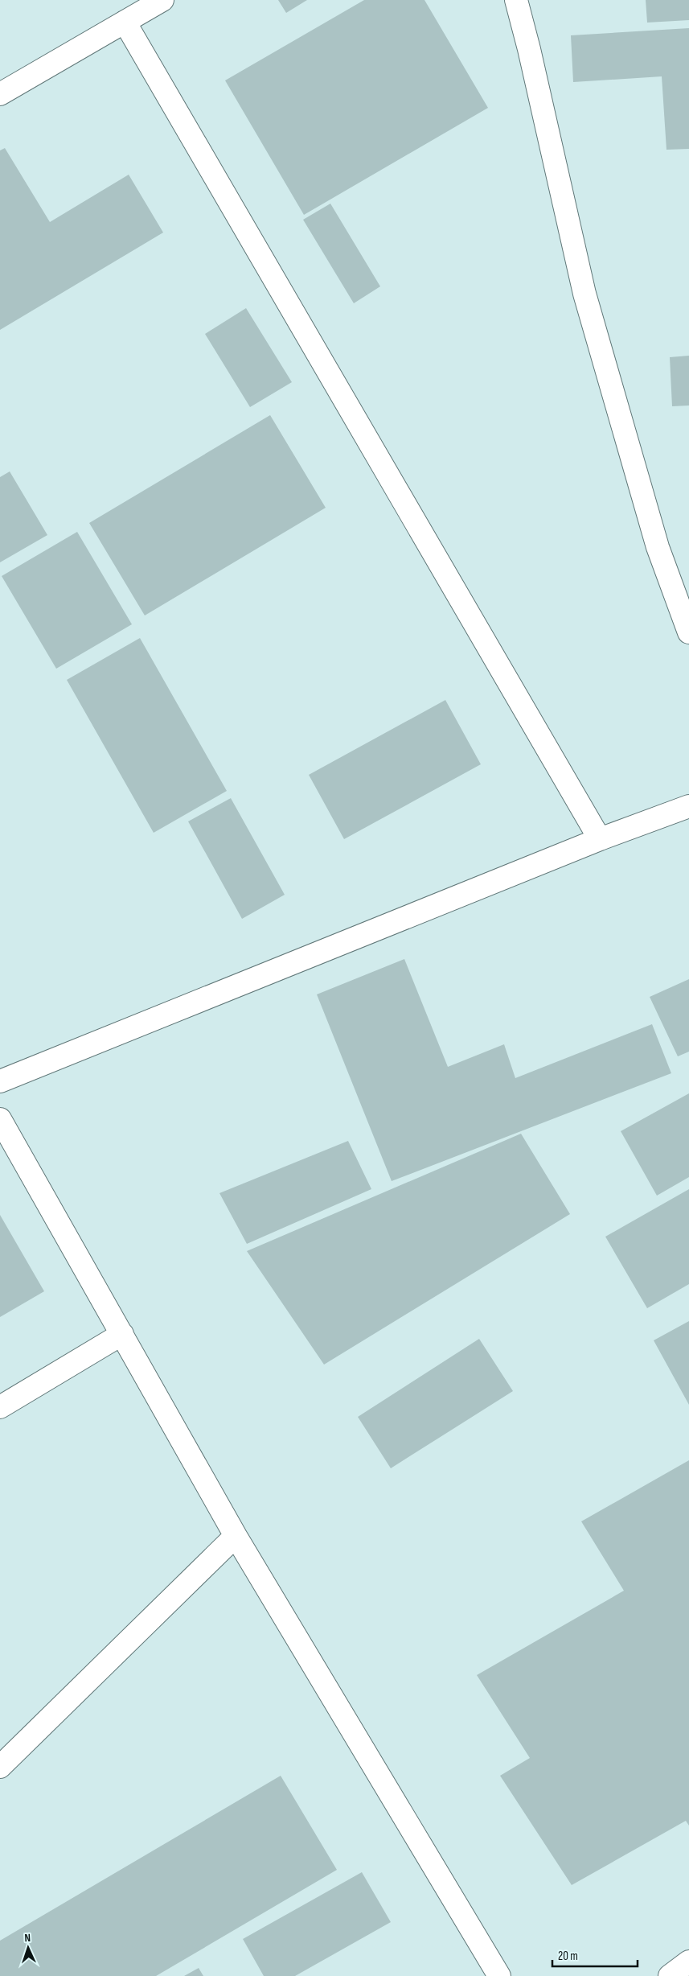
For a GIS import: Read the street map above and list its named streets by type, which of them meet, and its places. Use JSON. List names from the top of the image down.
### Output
{
  "scale_bar": "20 m",
  "north": "top"
}
